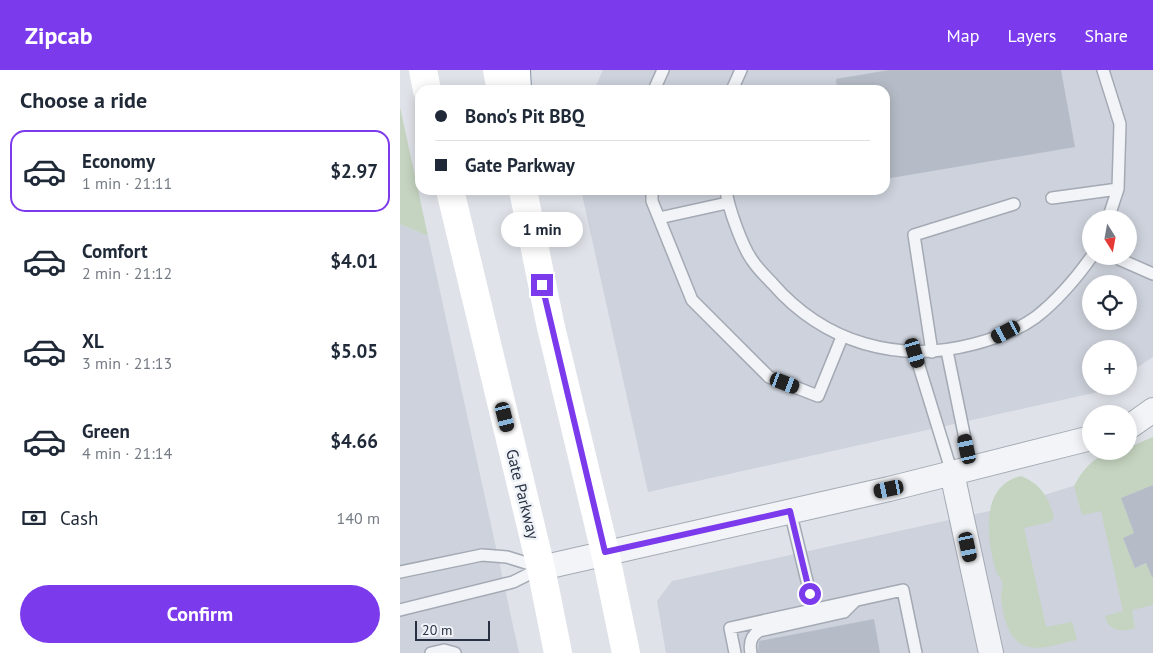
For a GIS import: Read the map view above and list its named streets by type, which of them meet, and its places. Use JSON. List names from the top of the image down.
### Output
{
  "streets": {
    "main road": ["Gate Parkway"]
  },
  "scale_bar": "20 m",
  "north": "bottom",
  "page": {
    "header": "Zipcab",
    "nav": ["Map", "Layers", "Share"],
    "heading": "Choose a ride",
    "banner": ["Bono's Pit BBQ", "Gate Parkway"],
    "list": [
      {
        "name": "Economy",
        "note": "1 min · 21:11",
        "value": "$2.97"
      },
      {
        "name": "Comfort",
        "note": "2 min · 21:12",
        "value": "$4.01"
      },
      {
        "name": "XL",
        "note": "3 min · 21:13",
        "value": "$5.05"
      },
      {
        "name": "Green",
        "note": "4 min · 21:14",
        "value": "$4.66"
      }
    ],
    "map_buttons": ["+", "−"],
    "bubble": "1 min",
    "pay": ["Cash", "140 m"],
    "buttons": "Confirm",
    "scale": "20 m"
  }
}
